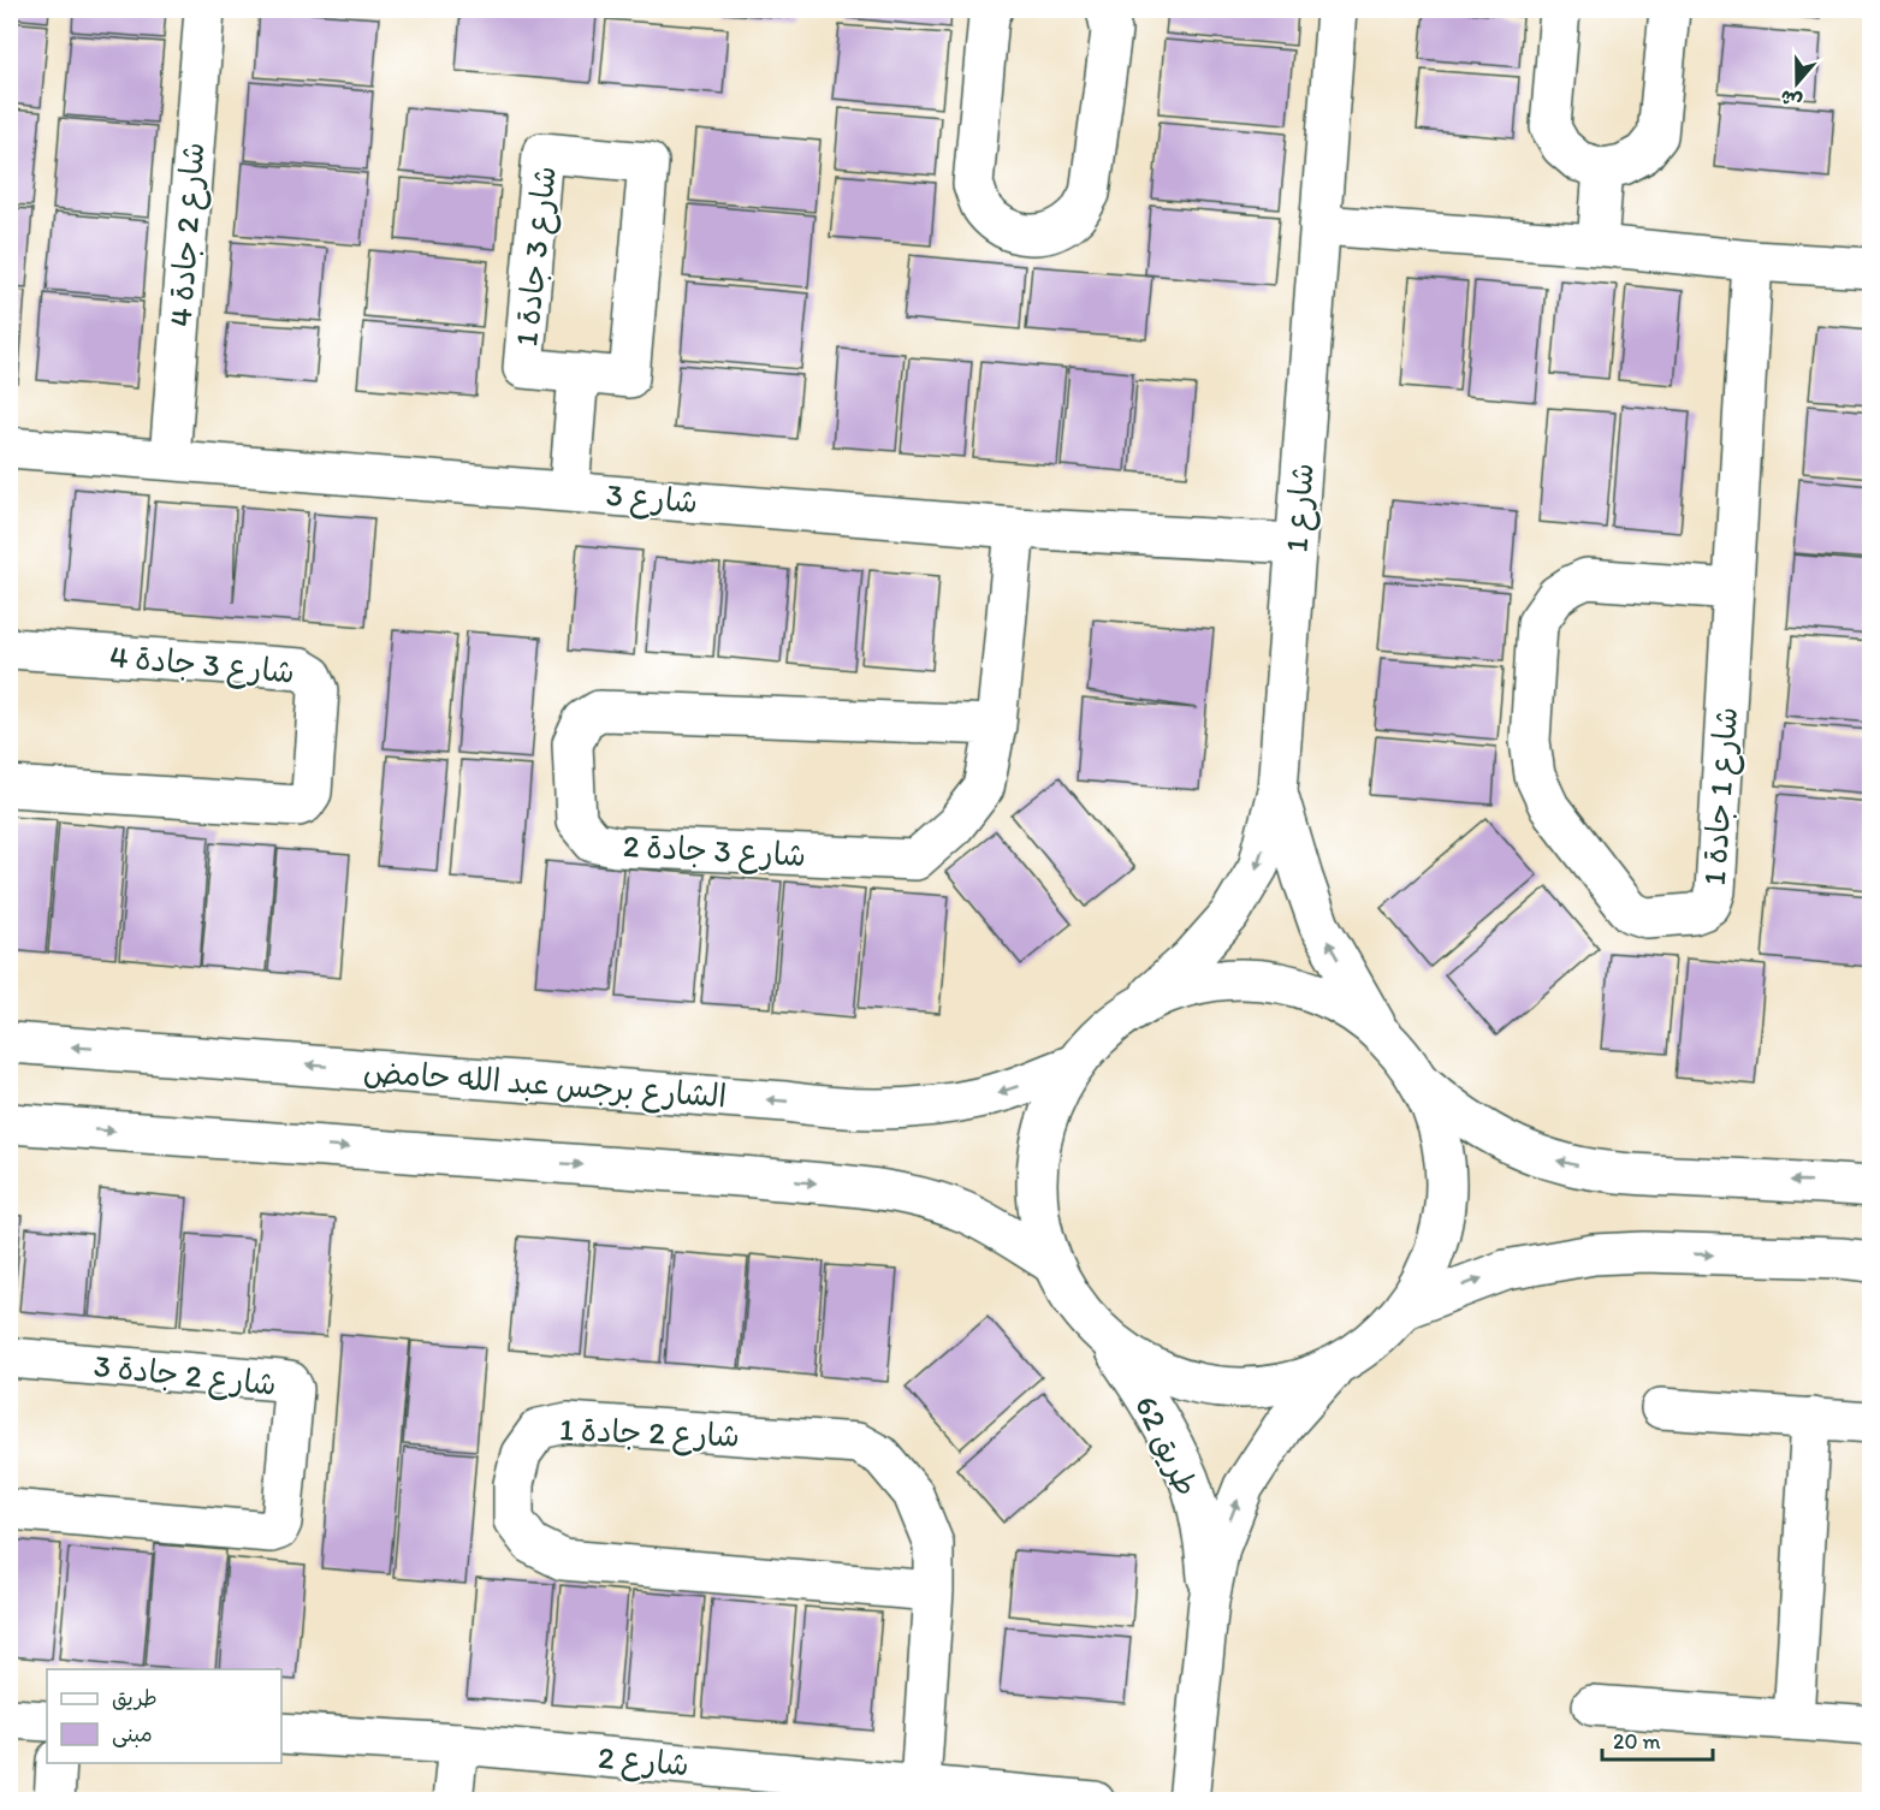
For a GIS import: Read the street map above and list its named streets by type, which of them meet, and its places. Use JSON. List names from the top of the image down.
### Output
{
  "streets": {
    "street": [
      "شارع 2 جادة 4",
      "شارع 3 جادة 1",
      "شارع 3",
      "شارع 1",
      "شارع 3 جادة 4",
      "شارع 1 جادة 1",
      "شارع 3 جادة 2",
      "الشارع برجس عبد الله حامض",
      "شارع 2 جادة 3",
      "شارع 2 جادة 1",
      "طريق 62",
      "شارع 2"
    ]
  },
  "crossings": [
    ["شارع 2 جادة 4", "شارع 3"],
    ["شارع 3 جادة 1", "شارع 3"],
    ["شارع 3", "شارع 1"],
    ["شارع 3", "شارع 3 جادة 2"],
    ["شارع 2 جادة 1", "شارع 2"]
  ],
  "legend": ["طريق", "مبنى"],
  "scale_bar": "20 m",
  "north": "bottom"
}
